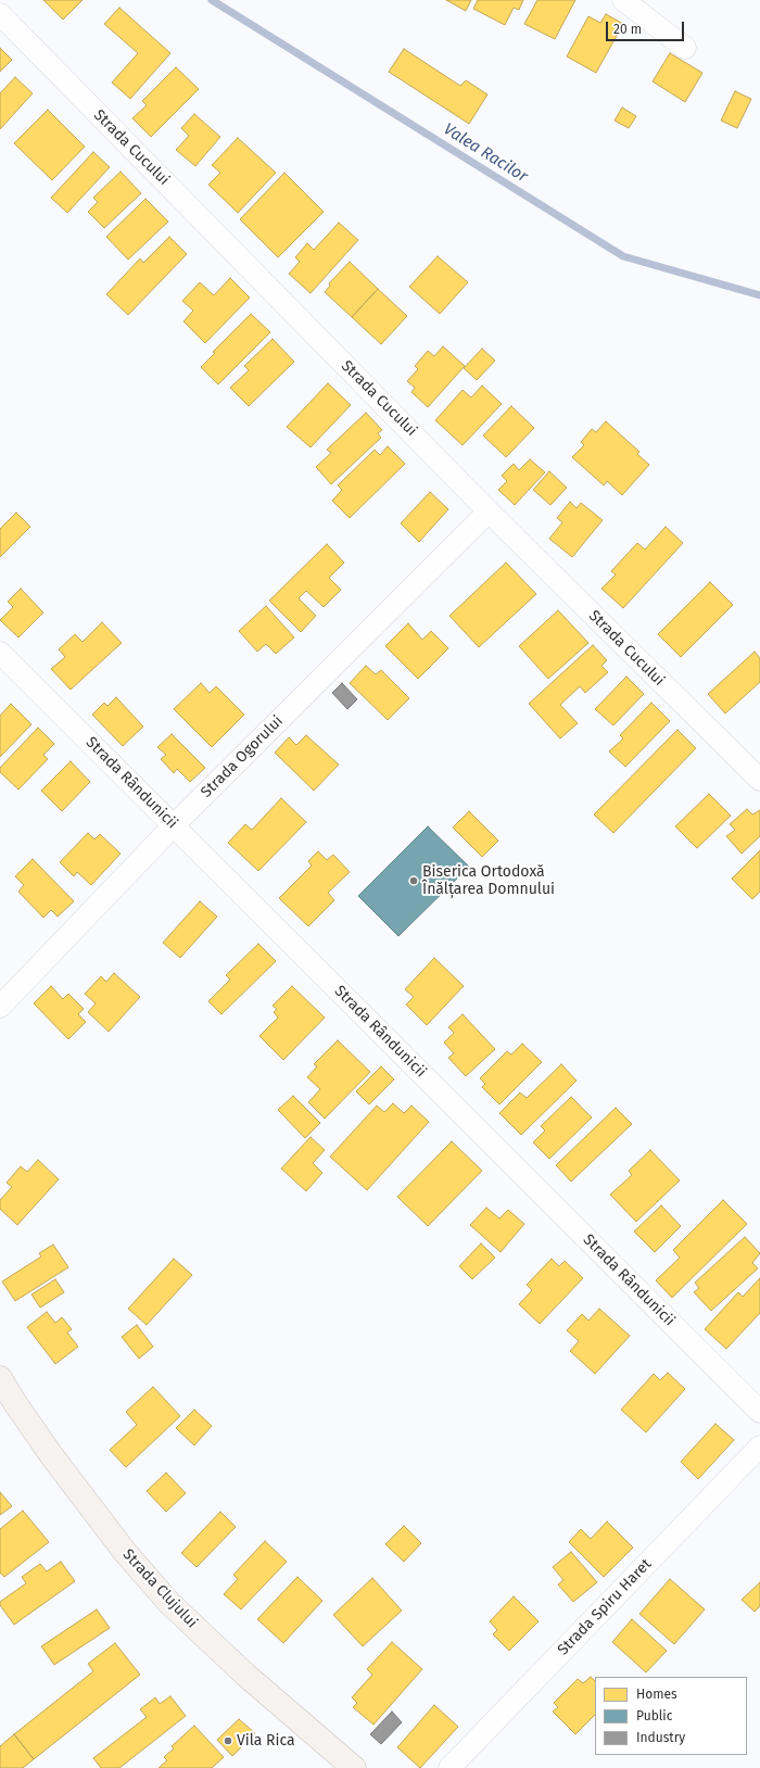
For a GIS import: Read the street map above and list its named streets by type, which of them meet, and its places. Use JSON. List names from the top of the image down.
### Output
{
  "streets": {
    "main road": ["Strada Clujului"],
    "street": [
      "Strada Cucului",
      "Strada Ogorului",
      "Strada Rândunicii",
      "Strada Spiru Haret"
    ]
  },
  "crossings": [
    ["Strada Cucului", "Strada Ogorului"],
    ["Strada Ogorului", "Strada Rândunicii"]
  ],
  "water": ["Valea Racilor"],
  "places": ["Biserica Ortodoxă Înălțarea Domnului", "Vila Rica"],
  "legend": ["Homes", "Public", "Industry"],
  "scale_bar": "20 m"
}
